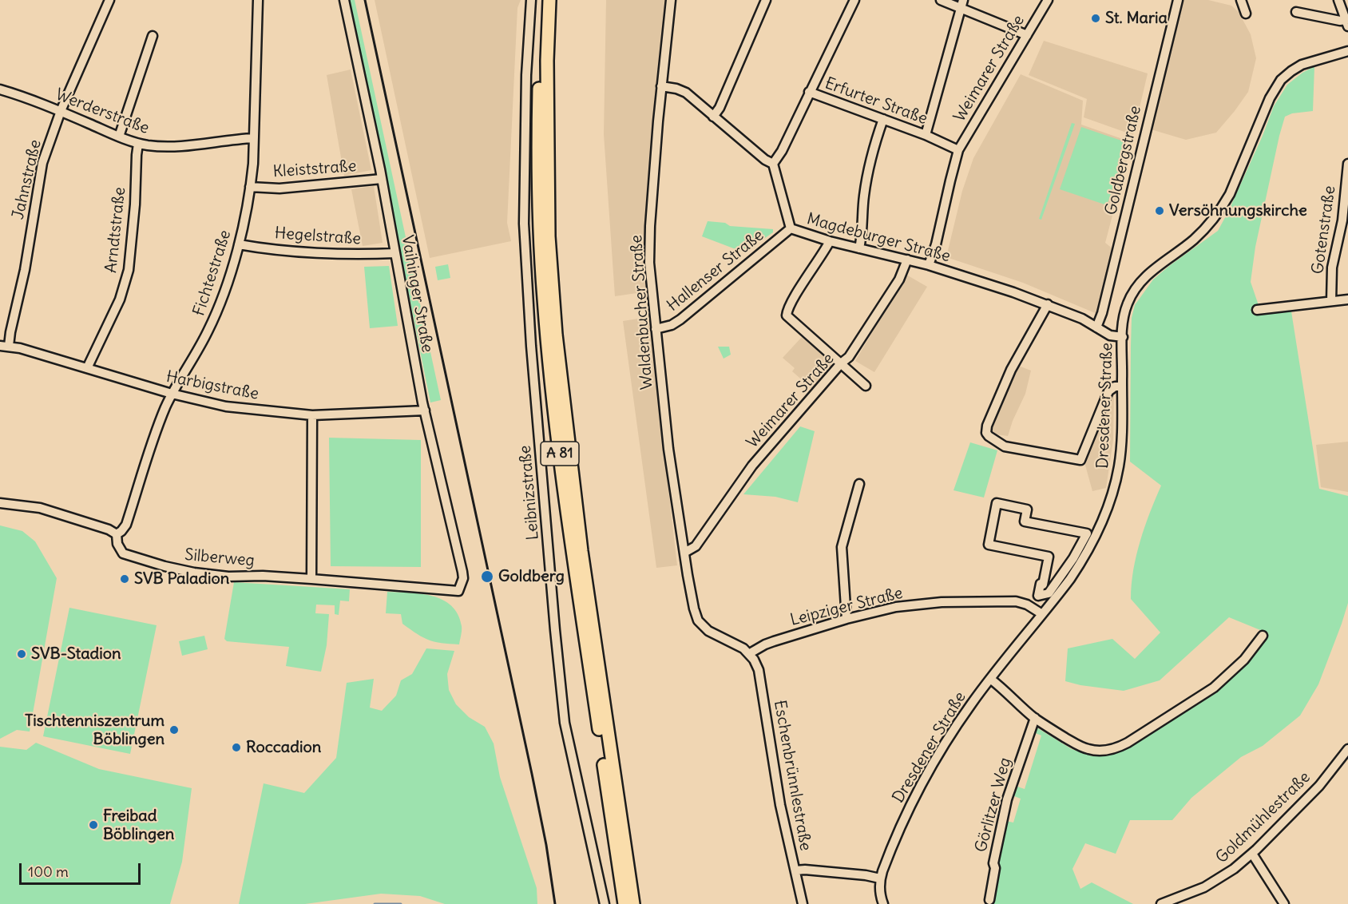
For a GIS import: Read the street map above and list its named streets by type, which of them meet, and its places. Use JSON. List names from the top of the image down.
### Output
{
  "streets": {
    "highway": ["A 81"],
    "street": [
      "Weimarer Straße",
      "Erfurter Straße",
      "Werderstraße",
      "Goldbergstraße",
      "Kleiststraße",
      "Jahnstraße",
      "Arndtstraße",
      "Gotenstraße",
      "Hegelstraße",
      "Magdeburger Straße",
      "Hallenser Straße",
      "Fichtestraße",
      "Vaihinger Straße",
      "Waldenbucher Straße",
      "Harbigstraße",
      "Dresdener Straße",
      "Leibnizstraße",
      "Silberweg",
      "Leipziger Straße",
      "Eschenbrünnlestraße",
      "Görlitzer Weg",
      "Goldmühlestraße"
    ]
  },
  "crossings": [
    ["Weimarer Straße", "Erfurter Straße"],
    ["Weimarer Straße", "Magdeburger Straße"],
    ["Weimarer Straße", "Waldenbucher Straße"],
    ["Werderstraße", "Jahnstraße"],
    ["Werderstraße", "Arndtstraße"],
    ["Werderstraße", "Fichtestraße"],
    ["Goldbergstraße", "Magdeburger Straße"],
    ["Kleiststraße", "Fichtestraße"],
    ["Kleiststraße", "Vaihinger Straße"],
    ["Jahnstraße", "Harbigstraße"],
    ["Arndtstraße", "Harbigstraße"],
    ["Hegelstraße", "Fichtestraße"],
    ["Hegelstraße", "Vaihinger Straße"],
    ["Magdeburger Straße", "Hallenser Straße"],
    ["Magdeburger Straße", "Dresdener Straße"],
    ["Hallenser Straße", "Waldenbucher Straße"],
    ["Fichtestraße", "Harbigstraße"],
    ["Fichtestraße", "Silberweg"],
    ["Vaihinger Straße", "Harbigstraße"],
    ["Vaihinger Straße", "Silberweg"],
    ["Waldenbucher Straße", "Leipziger Straße"],
    ["Waldenbucher Straße", "Eschenbrünnlestraße"],
    ["Dresdener Straße", "Leipziger Straße"],
    ["Leipziger Straße", "Eschenbrünnlestraße"]
  ],
  "places": [
    "St. Maria",
    "Versöhnungskirche",
    "Goldberg",
    "SVB Paladion",
    "SVB-Stadion",
    "Tischtenniszentrum Böblingen",
    "Roccadion",
    "Freibad Böblingen"
  ],
  "scale_bar": "100 m"
}
